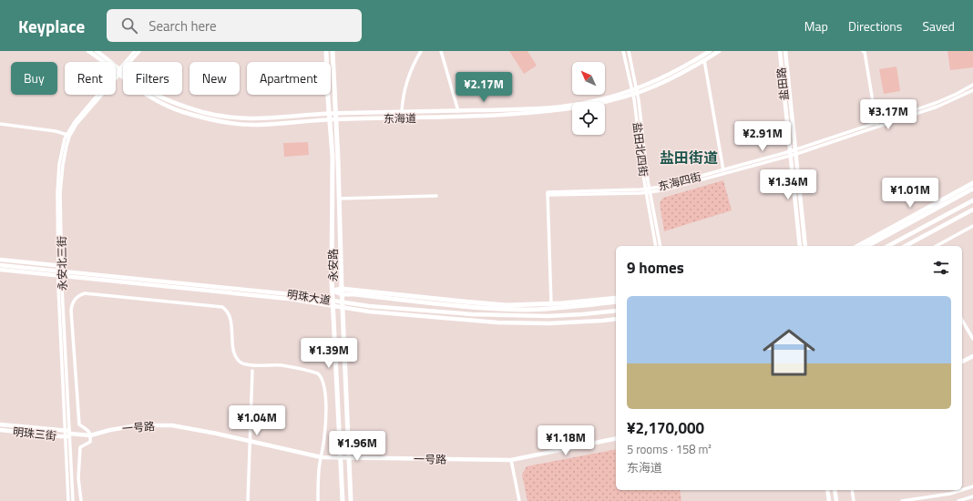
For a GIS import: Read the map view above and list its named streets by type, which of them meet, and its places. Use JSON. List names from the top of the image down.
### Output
{
  "streets": {
    "main road": ["永安路", "明珠大道"],
    "street": [
      "盐田路",
      "东海道",
      "盐田北四街",
      "东海四街",
      "永安北三街",
      "一号路",
      "明珠三街"
    ]
  },
  "crossings": [
    ["盐田路", "东海四街"],
    ["东海道", "盐田北四街"],
    ["东海道", "永安北三街"],
    ["东海道", "永安路"],
    ["盐田北四街", "东海四街"],
    ["东海四街", "明珠大道"],
    ["永安北三街", "明珠大道"],
    ["永安北三街", "一号路"],
    ["永安北三街", "明珠三街"],
    ["永安路", "明珠大道"],
    ["一号路", "明珠三街"]
  ],
  "districts": ["盐田街道"],
  "north": "top left",
  "page": {
    "header": "Keyplace",
    "search": "Search here",
    "nav": ["Map", "Directions", "Saved"],
    "chip": [
      "Buy",
      "Rent",
      "Filters",
      "New",
      "Apartment"
    ],
    "price": [
      "¥2.17M",
      "¥3.17M",
      "¥2.91M",
      "¥1.34M",
      "¥1.01M",
      "¥1.39M",
      "¥1.04M",
      "¥1.18M",
      "¥1.96M"
    ],
    "heading": "9 homes",
    "list": [
      {
        "name": "¥2,170,000",
        "note": "5 rooms · 158 m² · 东海道"
      }
    ]
  }
}
